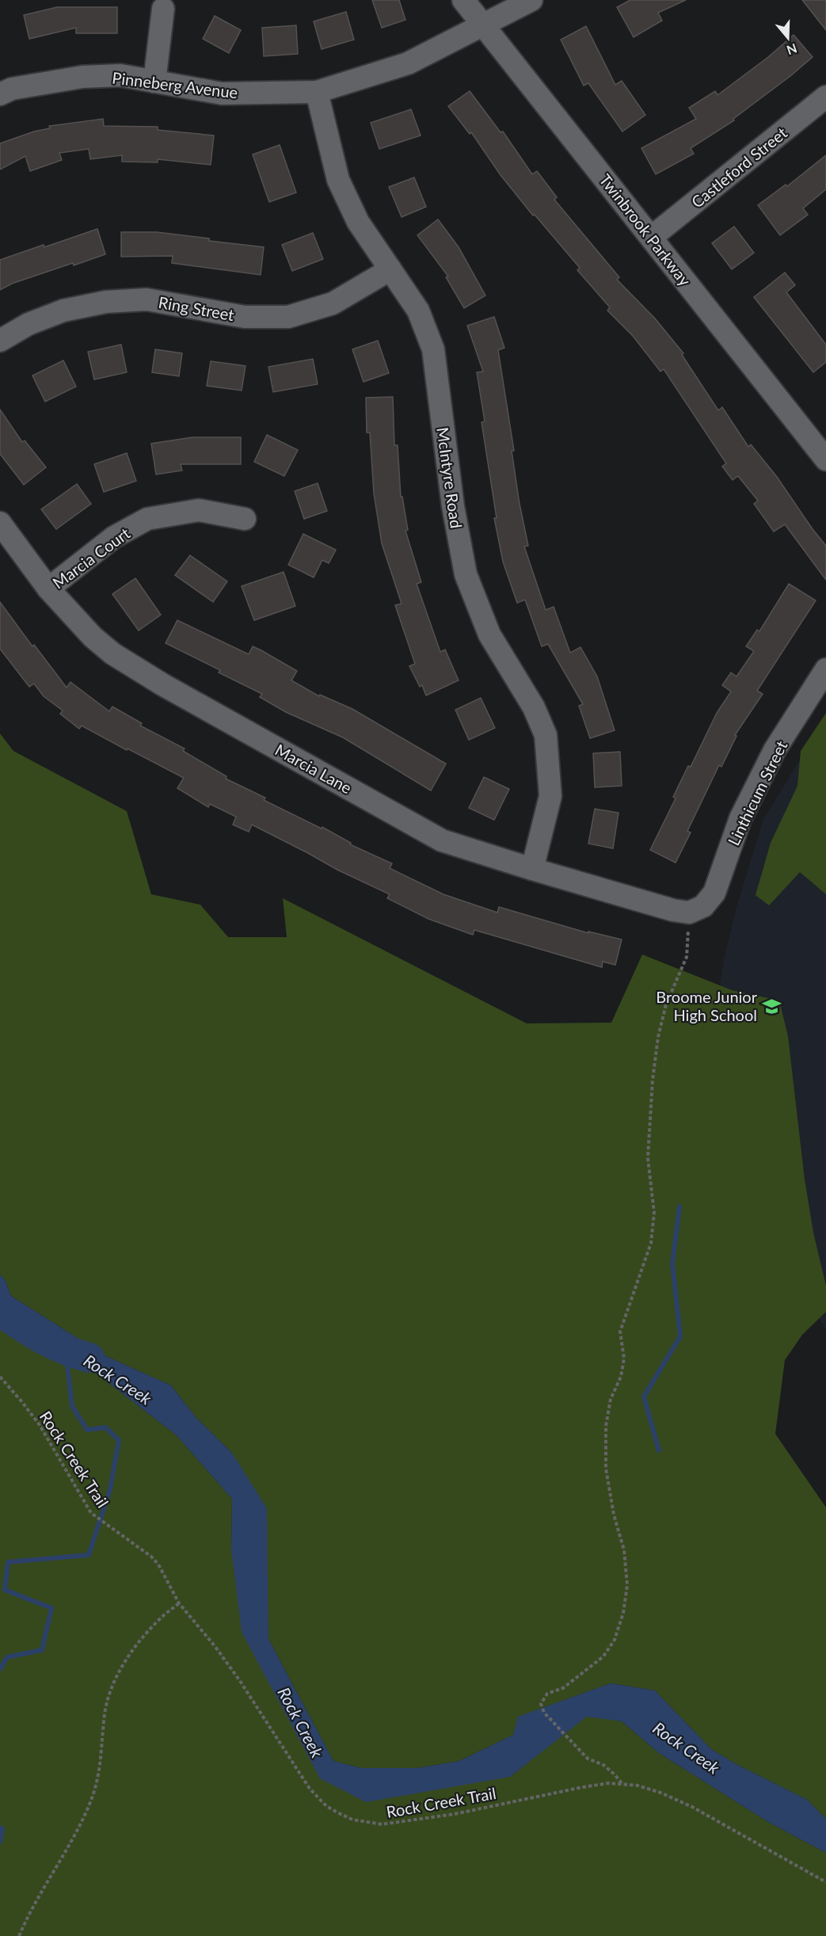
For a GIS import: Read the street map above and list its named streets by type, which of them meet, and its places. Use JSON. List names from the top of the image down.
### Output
{
  "streets": {
    "street": [
      "Pinneberg Avenue",
      "Castleford Street",
      "Twinbrook Parkway",
      "Ring Street",
      "McIntyre Road",
      "Marcia Court",
      "Marcia Lane",
      "Linthicum Street"
    ],
    "path": ["Rock Creek Trail"]
  },
  "crossings": [
    ["Pinneberg Avenue", "Twinbrook Parkway"],
    ["Pinneberg Avenue", "McIntyre Road"],
    ["Castleford Street", "Twinbrook Parkway"],
    ["Ring Street", "McIntyre Road"],
    ["McIntyre Road", "Marcia Lane"],
    ["Marcia Court", "Marcia Lane"],
    ["Marcia Lane", "Linthicum Street"]
  ],
  "water": ["Rock Creek"],
  "places": {
    "school or university": ["Broome Junior High School"]
  },
  "north": "bottom"
}
